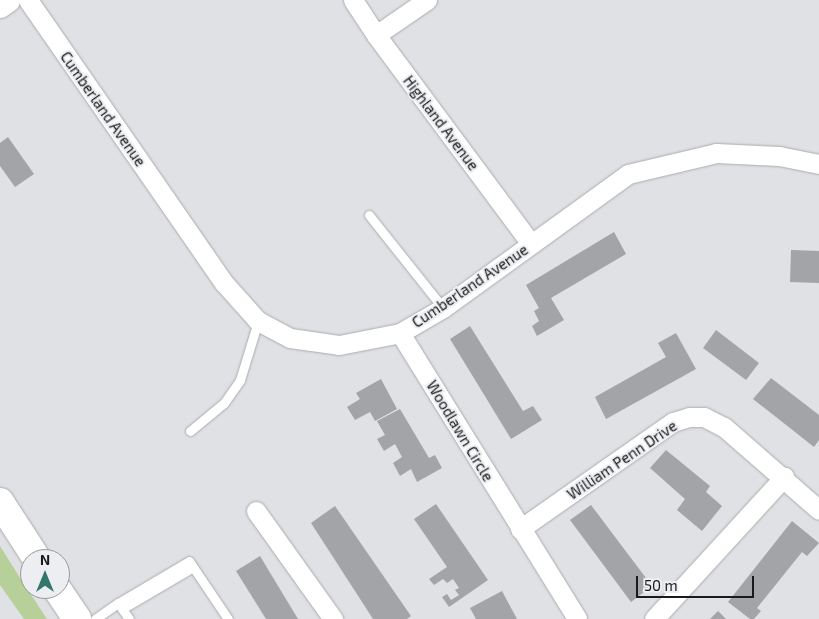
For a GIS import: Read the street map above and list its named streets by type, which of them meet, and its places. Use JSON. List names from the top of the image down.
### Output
{
  "streets": {
    "street": [
      "Cumberland Avenue",
      "Highland Avenue",
      "Woodlawn Circle",
      "William Penn Drive"
    ]
  },
  "crossings": [
    ["Cumberland Avenue", "Highland Avenue"],
    ["Cumberland Avenue", "Woodlawn Circle"],
    ["Woodlawn Circle", "William Penn Drive"]
  ],
  "scale_bar": "50 m",
  "north": "top"
}
